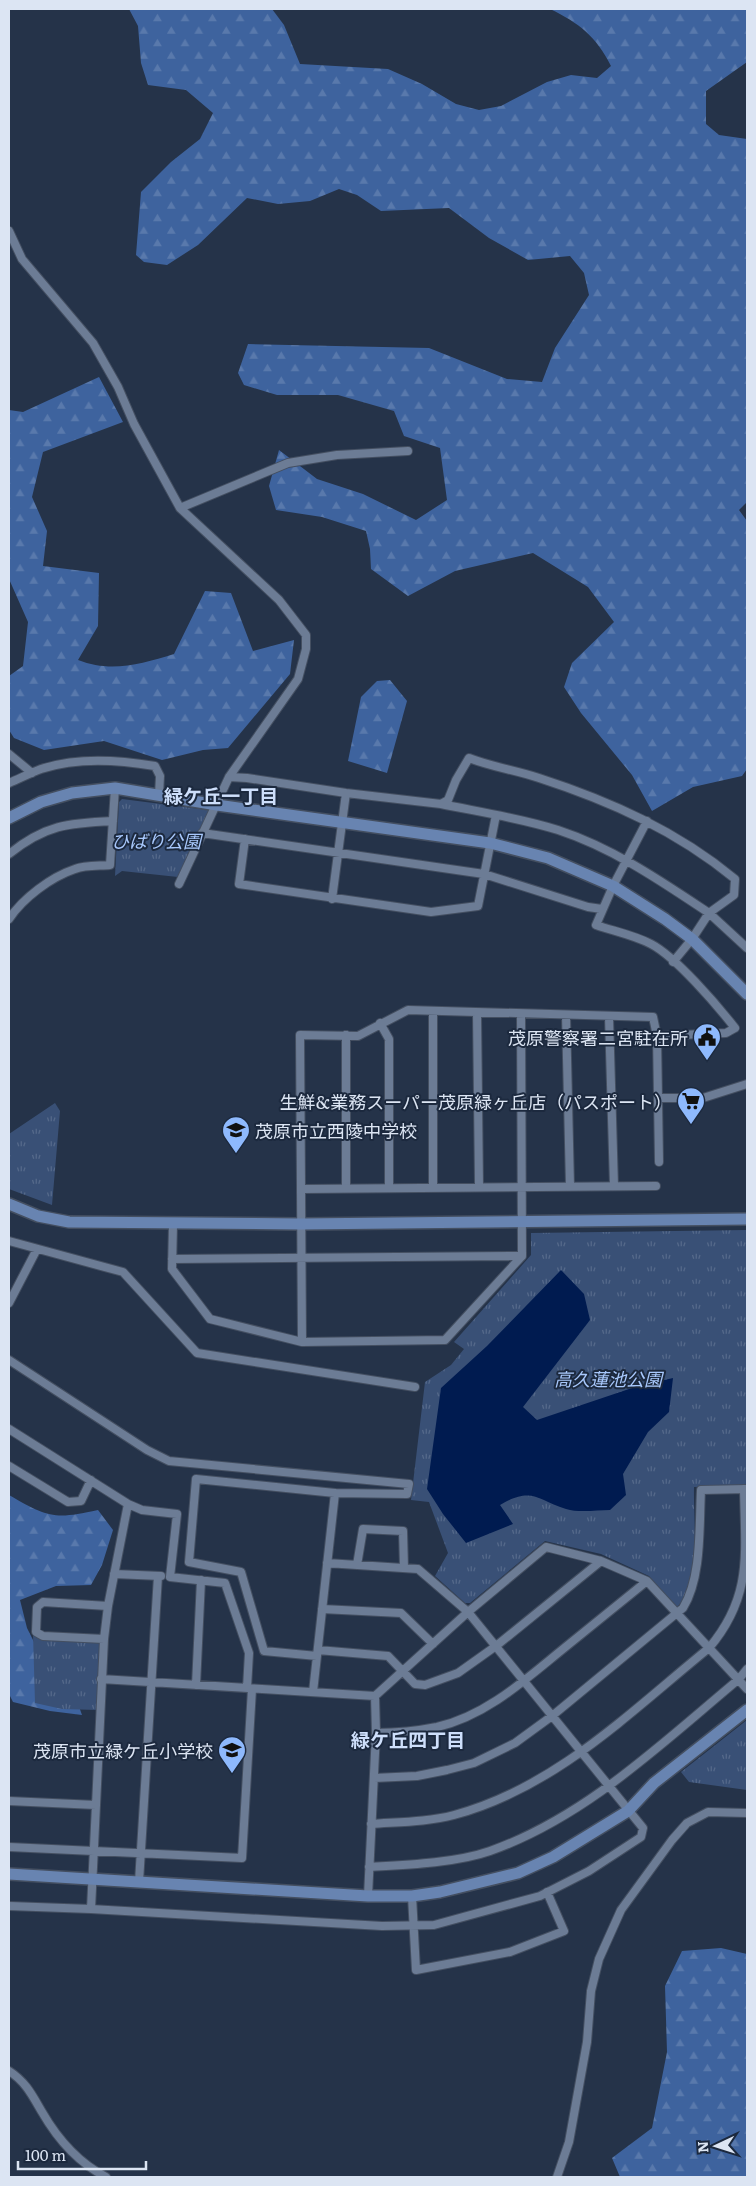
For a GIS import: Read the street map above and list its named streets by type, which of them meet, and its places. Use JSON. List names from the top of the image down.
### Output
{
  "districts": ["緑ケ丘一丁目", "緑ケ丘四丁目"],
  "parks": ["ひばり公園", "高久蓮池公園"],
  "places": {
    "public building": ["茂原警察署二宮駐在所"],
    "supermarket": ["生鮮&業務スーパー茂原緑ヶ丘店（パスポート）"],
    "school or university": ["茂原市立西陵中学校", "茂原市立緑ケ丘小学校"]
  },
  "scale_bar": "100 m",
  "north": "left"
}
